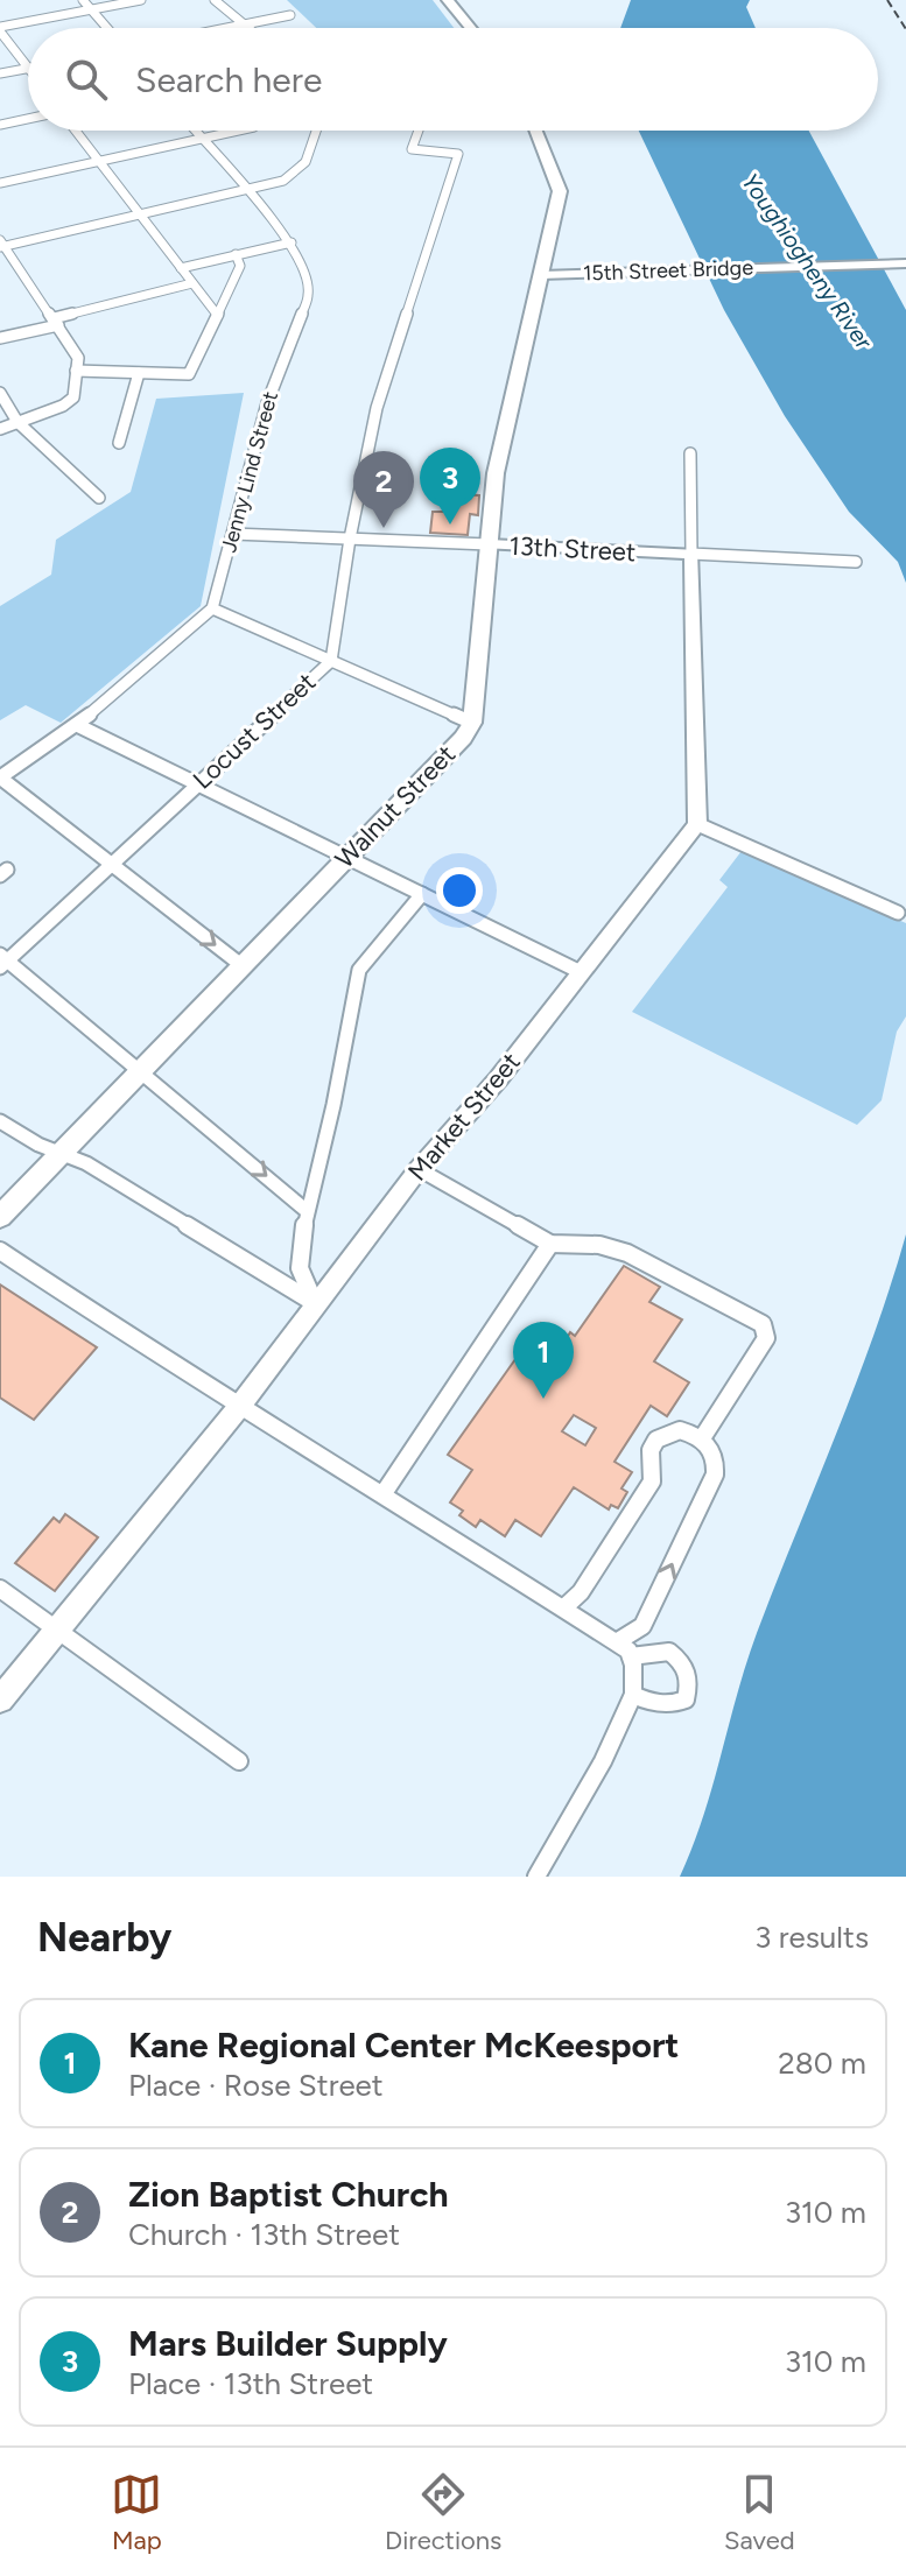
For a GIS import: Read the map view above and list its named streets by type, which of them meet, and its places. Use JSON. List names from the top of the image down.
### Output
{
  "streets": {
    "main road": [
      "15th Street Bridge",
      "13th Street",
      "Walnut Street",
      "Market Street"
    ],
    "street": ["Jenny Lind Street", "Locust Street"]
  },
  "crossings": [
    ["15th Street Bridge", "Walnut Street"],
    ["Jenny Lind Street", "13th Street"],
    ["13th Street", "Locust Street"],
    ["13th Street", "Walnut Street"]
  ],
  "water": ["Youghiogheny River"],
  "page": {
    "search": "Search here",
    "pins": ["3", "2", "1"],
    "heading": ["Nearby", "3 results"],
    "list": [
      {
        "mark": "1",
        "name": "Kane Regional Center McKeesport",
        "note": "Place · Rose Street",
        "value": "280 m"
      },
      {
        "mark": "2",
        "name": "Zion Baptist Church",
        "note": "Church · 13th Street",
        "value": "310 m"
      },
      {
        "mark": "3",
        "name": "Mars Builder Supply",
        "note": "Place · 13th Street",
        "value": "310 m"
      }
    ],
    "nav": ["Map", "Directions", "Saved"]
  }
}
